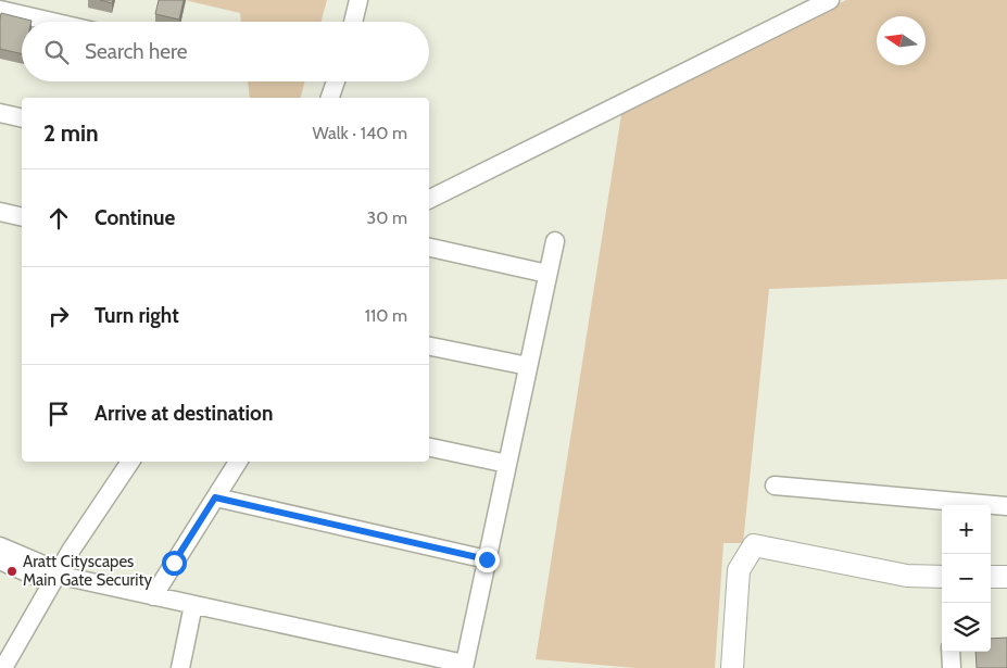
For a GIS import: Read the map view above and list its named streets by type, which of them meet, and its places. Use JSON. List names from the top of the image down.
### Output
{
  "places": ["Aratt Cityscapes Main Gate Security"],
  "north": "left",
  "page": {
    "search": "Search here",
    "heading": ["2 min", "Walk · 140 m"],
    "list": [
      ["Continue", "30 m"],
      ["Turn right", "110 m"],
      "Arrive at destination"
    ],
    "map_buttons": ["+", "−"]
  }
}
